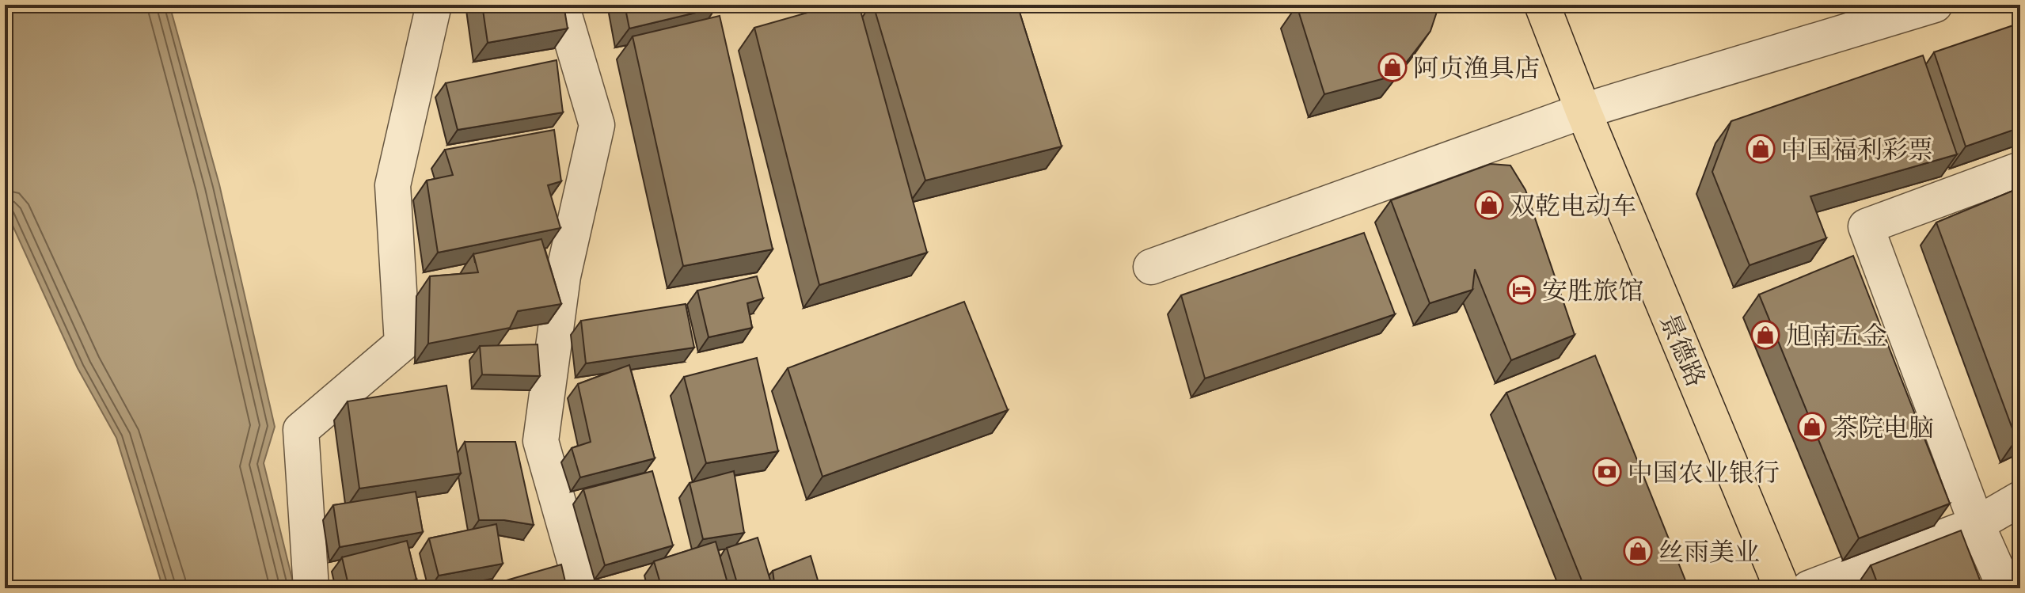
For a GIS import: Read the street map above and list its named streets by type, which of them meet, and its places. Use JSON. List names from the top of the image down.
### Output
{
  "streets": {
    "main road": ["景德路"]
  },
  "places": {
    "shop": [
      "阿贞渔具店",
      "中国福利彩票",
      "双乾电动车",
      "旭南五金",
      "茶院电脑",
      "丝雨美业"
    ],
    "hotel": ["安胜旅馆"],
    "bank": ["中国农业银行"]
  }
}
